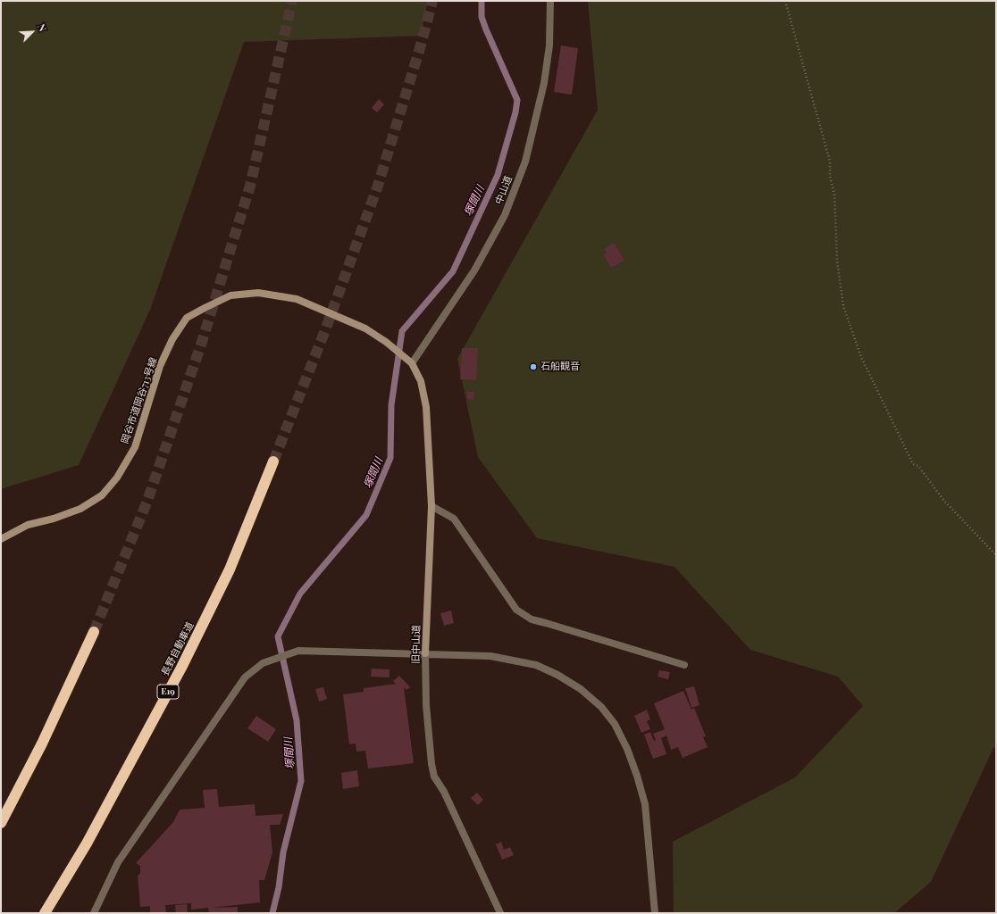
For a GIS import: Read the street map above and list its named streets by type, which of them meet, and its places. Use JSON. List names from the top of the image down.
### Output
{
  "streets": {
    "highway": ["長野自動車道", "E19"],
    "street": ["中山道", "岡谷市道岡谷713号線", "旧中山道"]
  },
  "crossings": [
    ["中山道", "岡谷市道岡谷713号線"],
    ["中山道", "旧中山道"],
    ["岡谷市道岡谷713号線", "旧中山道"]
  ],
  "water": ["塚間川"],
  "places": ["石船観音"],
  "north": "top right"
}
